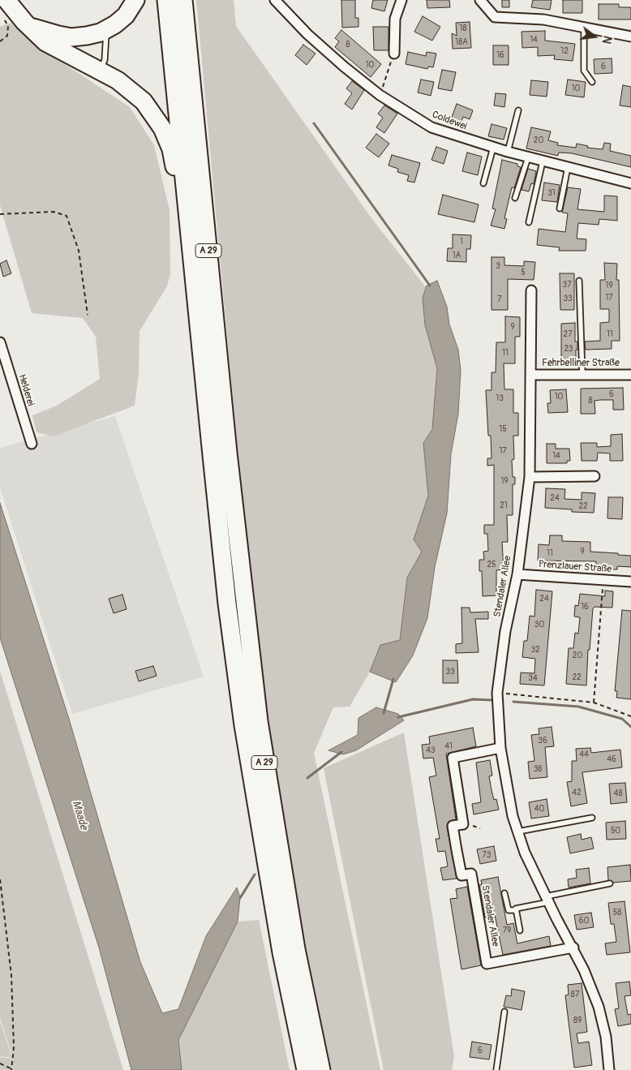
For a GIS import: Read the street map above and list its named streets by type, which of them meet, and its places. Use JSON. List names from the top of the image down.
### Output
{
  "streets": {
    "highway": ["A 29"],
    "street": [
      "Coldewei",
      "Fehrbelliner Straße",
      "Helderei",
      "Prenzlauer Straße",
      "Stendaler Allee"
    ]
  },
  "crossings": [
    ["Fehrbelliner Straße", "Stendaler Allee"],
    ["Prenzlauer Straße", "Stendaler Allee"]
  ],
  "water": ["Maade"],
  "house_numbers": [
    "18",
    "14",
    "18A",
    "8",
    "12",
    "16",
    "10",
    "6",
    "10",
    "20",
    "31",
    "1",
    "1A",
    "3",
    "5",
    "37",
    "19",
    "17",
    "33",
    "7",
    "9",
    "27",
    "11",
    "23",
    "11",
    "6",
    "10",
    "13",
    "8",
    "15",
    "17",
    "14",
    "19",
    "24",
    "21",
    "22",
    "9",
    "11",
    "25",
    "24",
    "16",
    "30",
    "32",
    "20",
    "33",
    "22",
    "34",
    "36",
    "41",
    "43",
    "44",
    "46",
    "38",
    "42",
    "48",
    "40",
    "50",
    "73",
    "58",
    "60",
    "79",
    "87",
    "89",
    "6"
  ],
  "north": "right"
}
